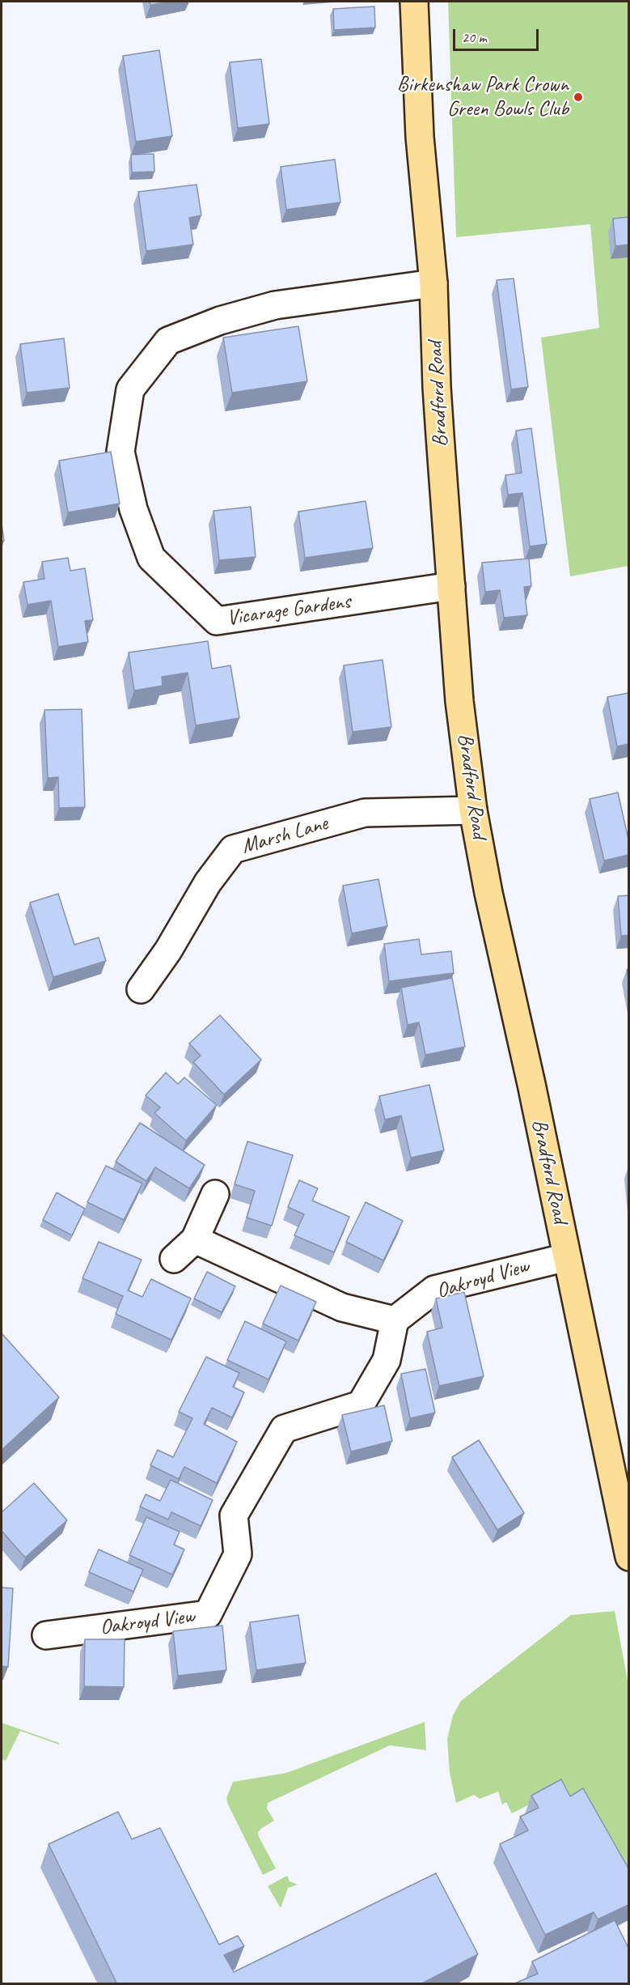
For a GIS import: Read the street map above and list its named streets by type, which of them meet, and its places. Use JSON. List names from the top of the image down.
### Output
{
  "streets": {
    "main road": ["Bradford Road"],
    "street": ["Vicarage Gardens", "Marsh Lane", "Oakroyd View"]
  },
  "crossings": [
    ["Bradford Road", "Vicarage Gardens"],
    ["Bradford Road", "Marsh Lane"],
    ["Bradford Road", "Oakroyd View"]
  ],
  "places": ["Birkenshaw Park Crown Green Bowls Club"],
  "scale_bar": "20 m"
}
